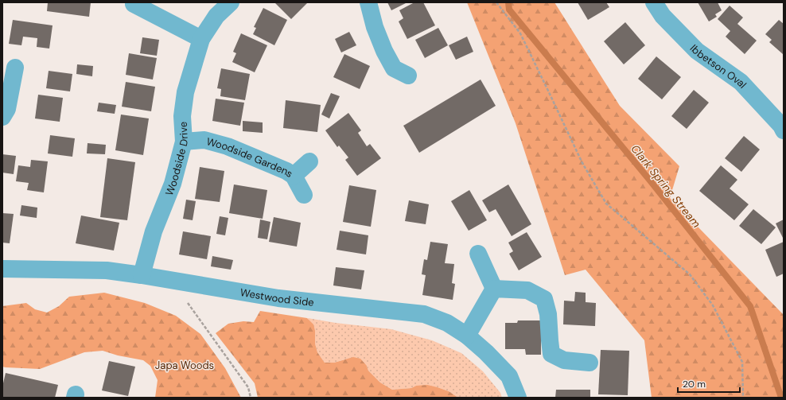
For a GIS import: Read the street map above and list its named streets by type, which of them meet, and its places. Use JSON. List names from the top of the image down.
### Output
{
  "streets": {
    "street": [
      "Ibbetson Oval",
      "Woodside Drive",
      "Woodside Gardens",
      "Westwood Side"
    ]
  },
  "crossings": [
    ["Woodside Drive", "Woodside Gardens"],
    ["Woodside Drive", "Westwood Side"]
  ],
  "water": ["Clark Spring Stream"],
  "parks": ["Japa Woods"],
  "scale_bar": "20 m"
}
